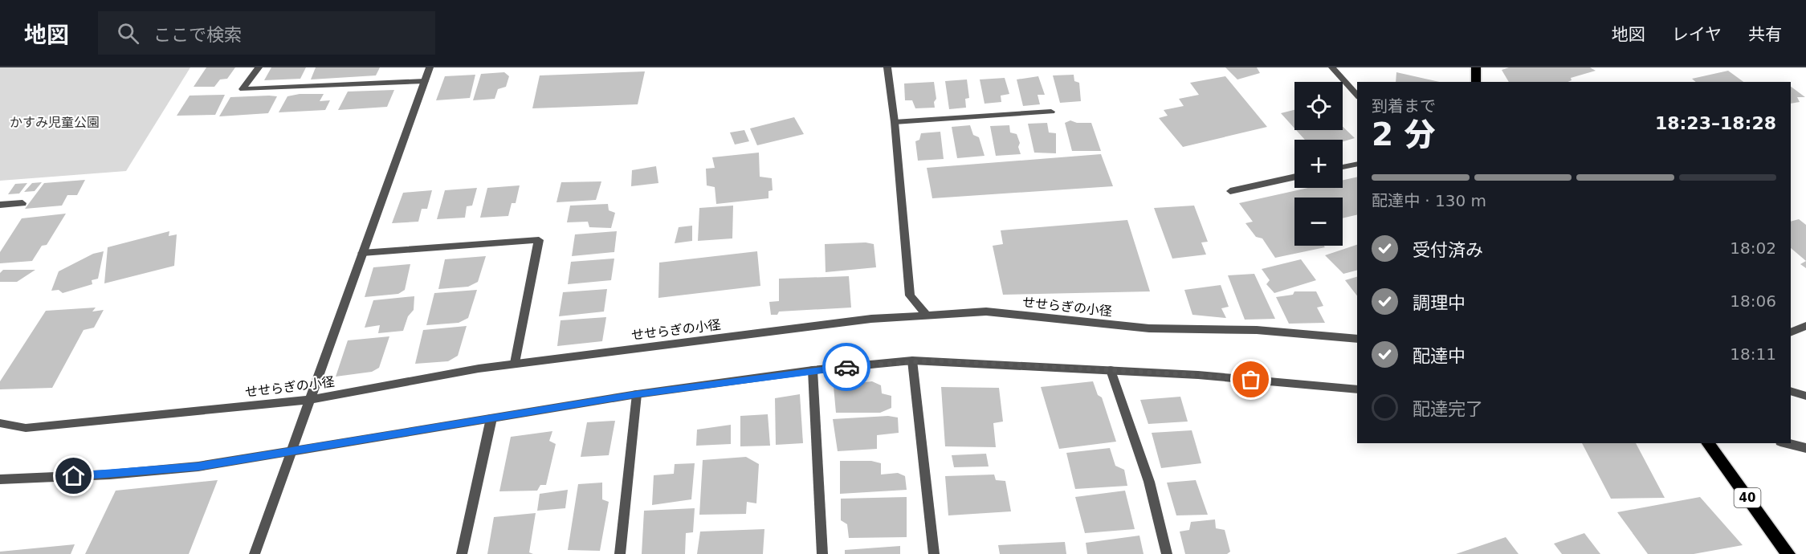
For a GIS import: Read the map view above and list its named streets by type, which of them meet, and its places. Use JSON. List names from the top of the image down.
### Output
{
  "streets": {
    "main road": ["40"],
    "street": ["せせらぎの小径"]
  },
  "parks": ["かすみ児童公園"],
  "page": {
    "header": "地図",
    "search": "ここで検索",
    "nav": ["地図", "レイヤ", "共有"],
    "map_buttons": ["+", "−"],
    "heading": ["2 分", "到着まで", "18:23–18:28"],
    "bar": "配達中 · 130 m",
    "list": [
      ["受付済み", "18:02"],
      ["調理中", "18:06"],
      ["配達中", "18:11"],
      "配達完了"
    ]
  }
}
